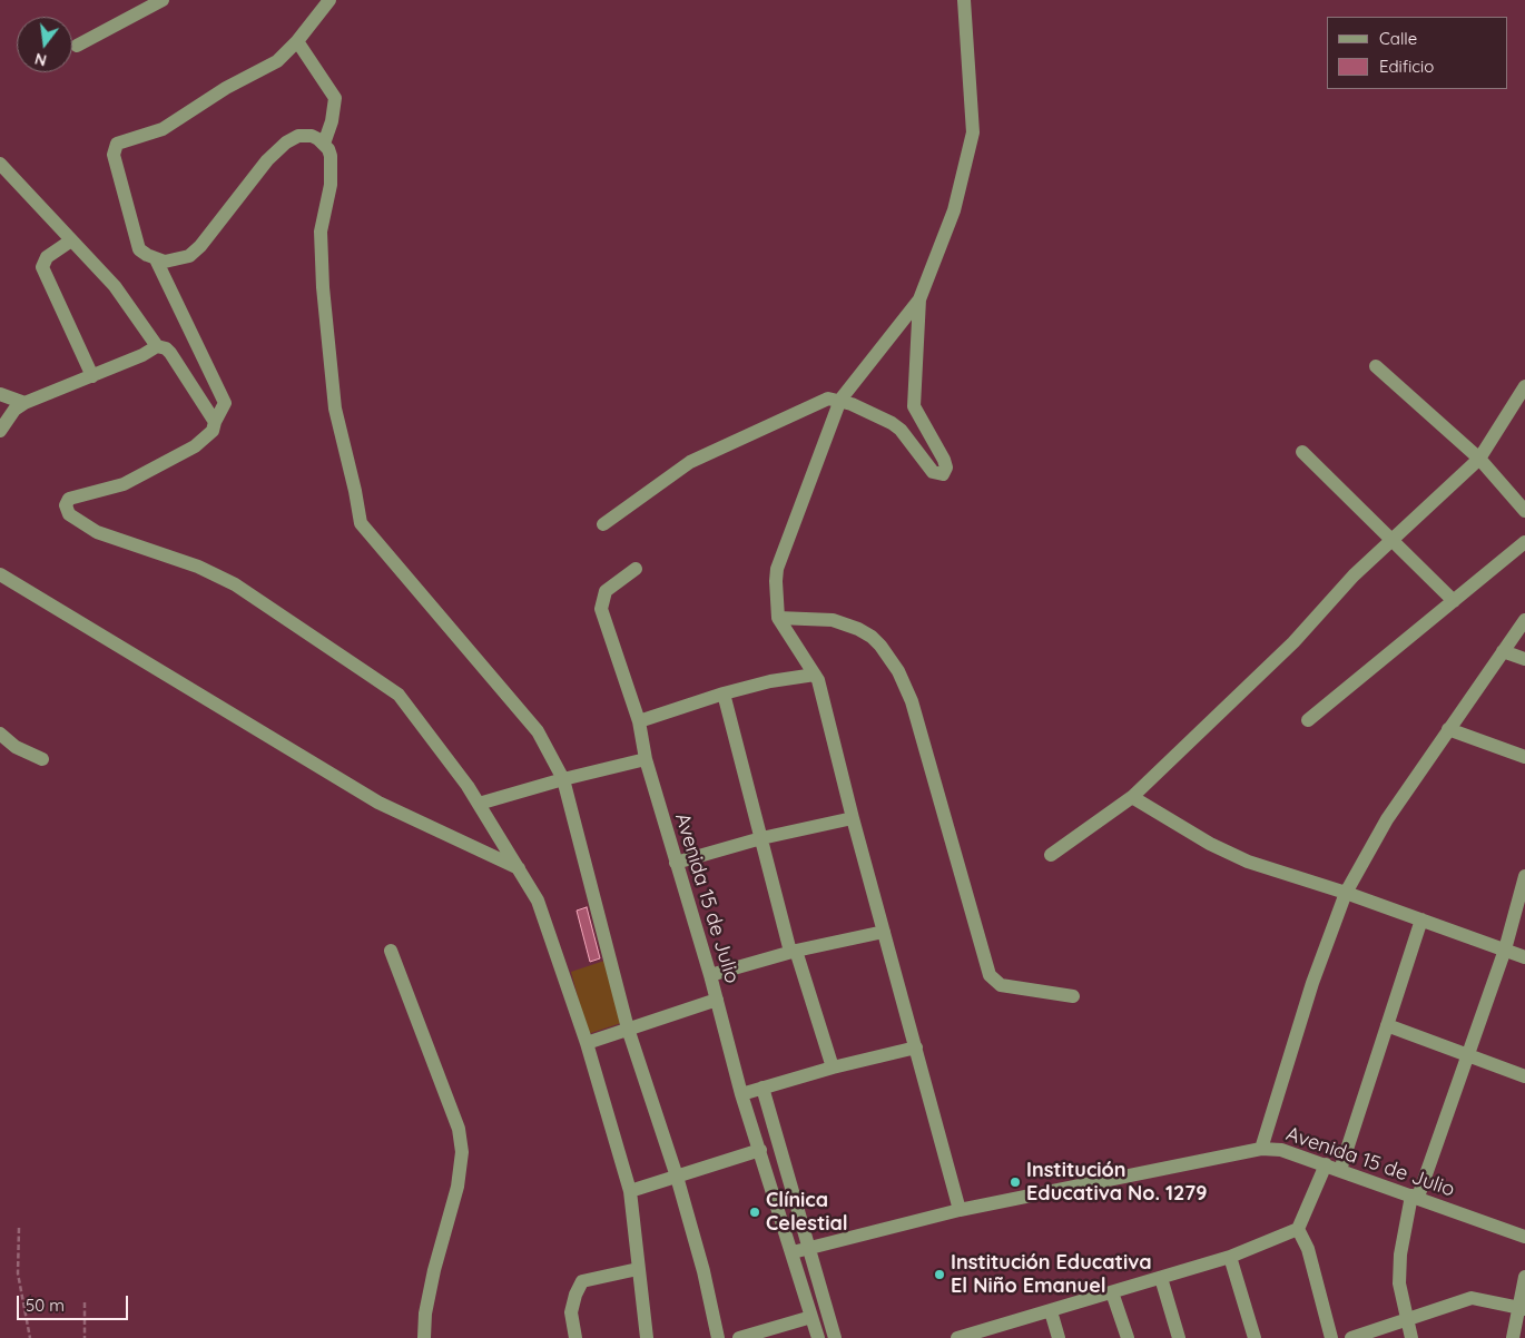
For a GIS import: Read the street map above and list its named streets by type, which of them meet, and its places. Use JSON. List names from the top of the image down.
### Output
{
  "streets": {
    "street": ["Avenida 15 de Julio"]
  },
  "places": ["Institución Educativa No. 1279", "Clínica Celestial", "Institución Educativa El Niño Emanuel"],
  "legend": ["Calle", "Edificio"],
  "scale_bar": "50 m",
  "north": "bottom"
}
